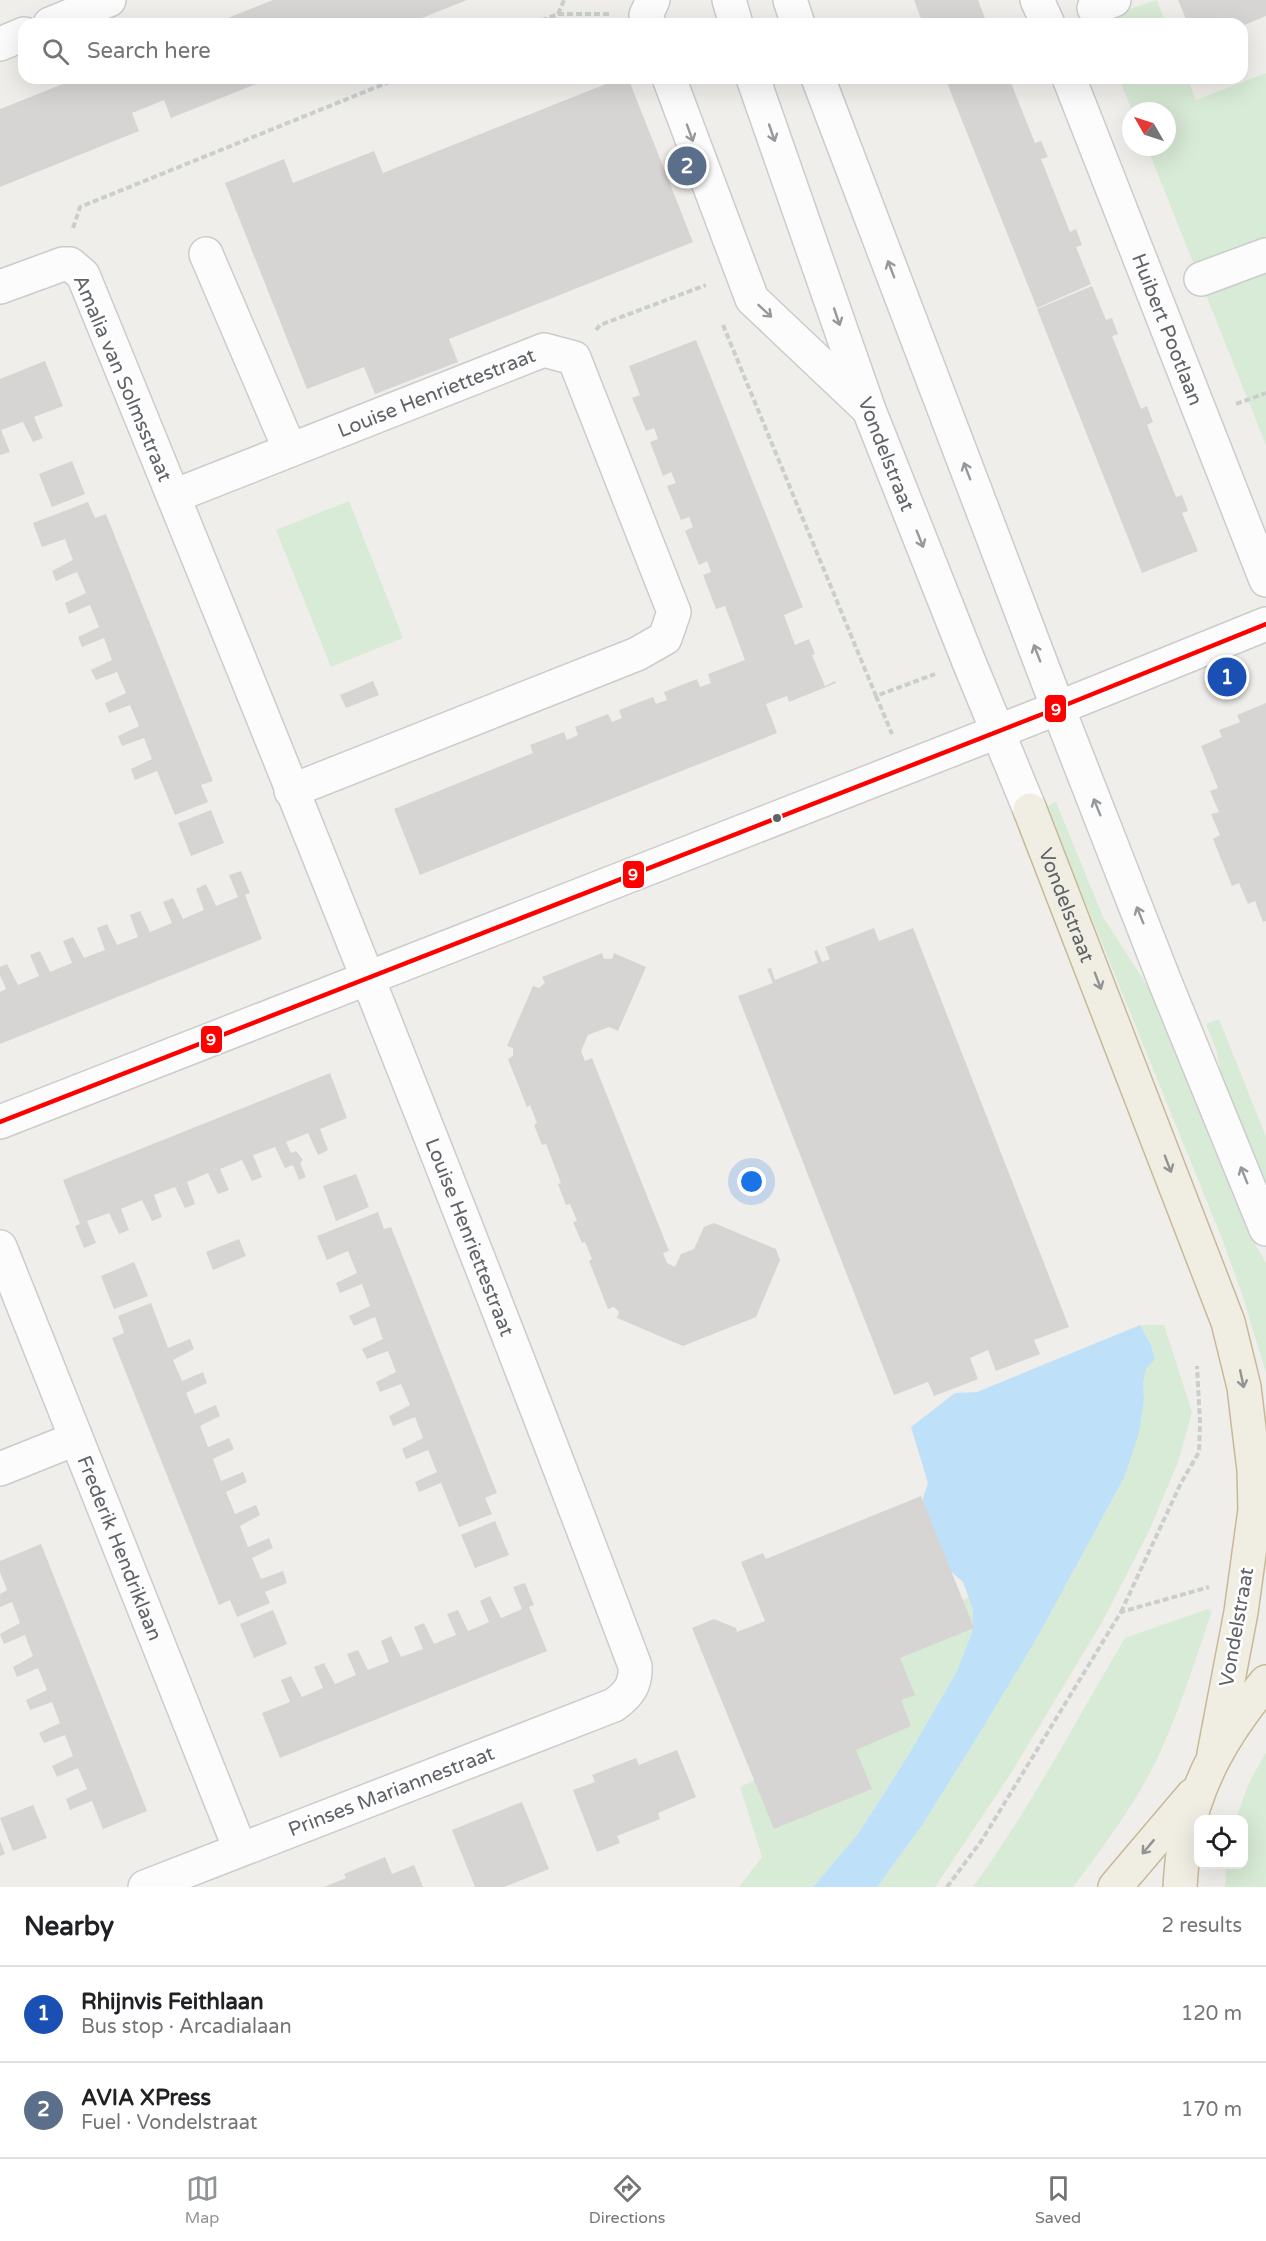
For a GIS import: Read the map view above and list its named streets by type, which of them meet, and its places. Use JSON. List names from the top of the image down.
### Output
{
  "streets": {
    "highway": ["Vondelstraat"],
    "street": [
      "Huibert Pootlaan",
      "Amalia van Solmsstraat",
      "Louise Henriettestraat",
      "Frederik Hendriklaan",
      "Prinses Mariannestraat"
    ]
  },
  "crossings": [
    ["Amalia van Solmsstraat", "Louise Henriettestraat"],
    ["Louise Henriettestraat", "Prinses Mariannestraat"],
    ["Frederik Hendriklaan", "Prinses Mariannestraat"]
  ],
  "lines": ["transit line 9"],
  "north": "top left",
  "page": {
    "search": "Search here",
    "pins": ["2", "1"],
    "heading": ["Nearby", "2 results"],
    "list": [
      {
        "mark": "1",
        "name": "Rhijnvis Feithlaan",
        "note": "Bus stop · Arcadialaan",
        "value": "120 m"
      },
      {
        "mark": "2",
        "name": "AVIA XPress",
        "note": "Fuel · Vondelstraat",
        "value": "170 m"
      }
    ],
    "nav": ["Map", "Directions", "Saved"]
  }
}
